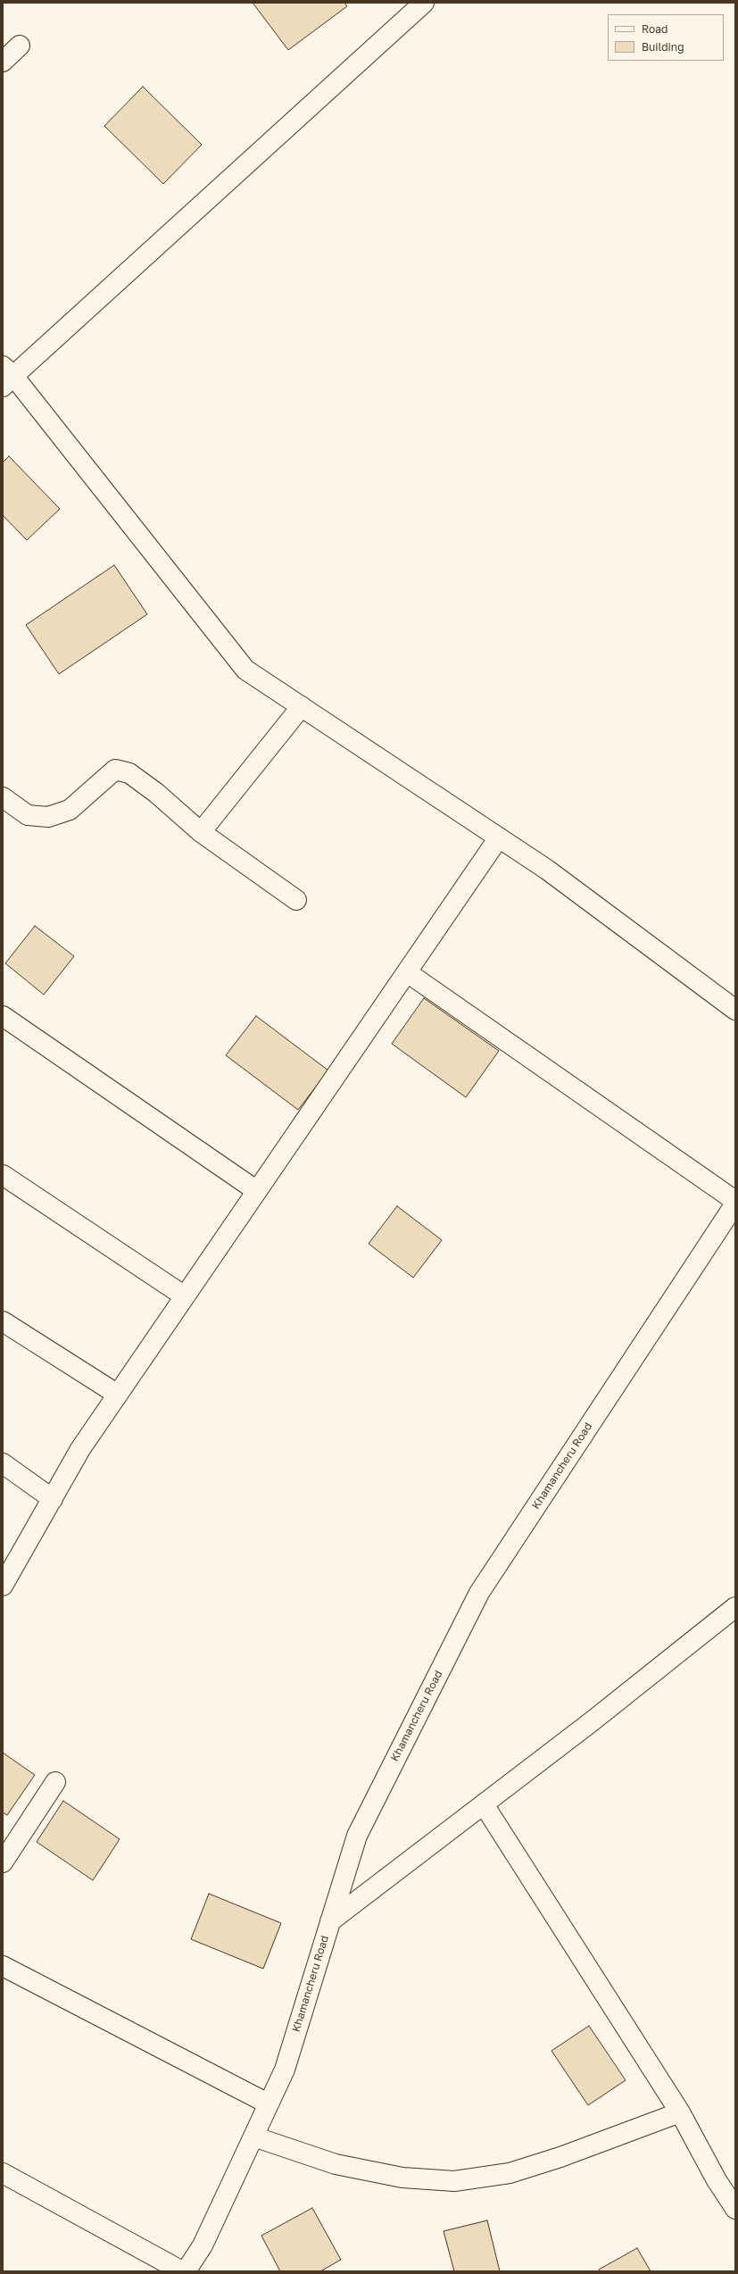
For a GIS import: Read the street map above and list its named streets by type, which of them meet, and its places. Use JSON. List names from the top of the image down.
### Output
{
  "streets": {
    "street": ["Khamancheru Road"]
  },
  "legend": ["Road", "Building"]
}
